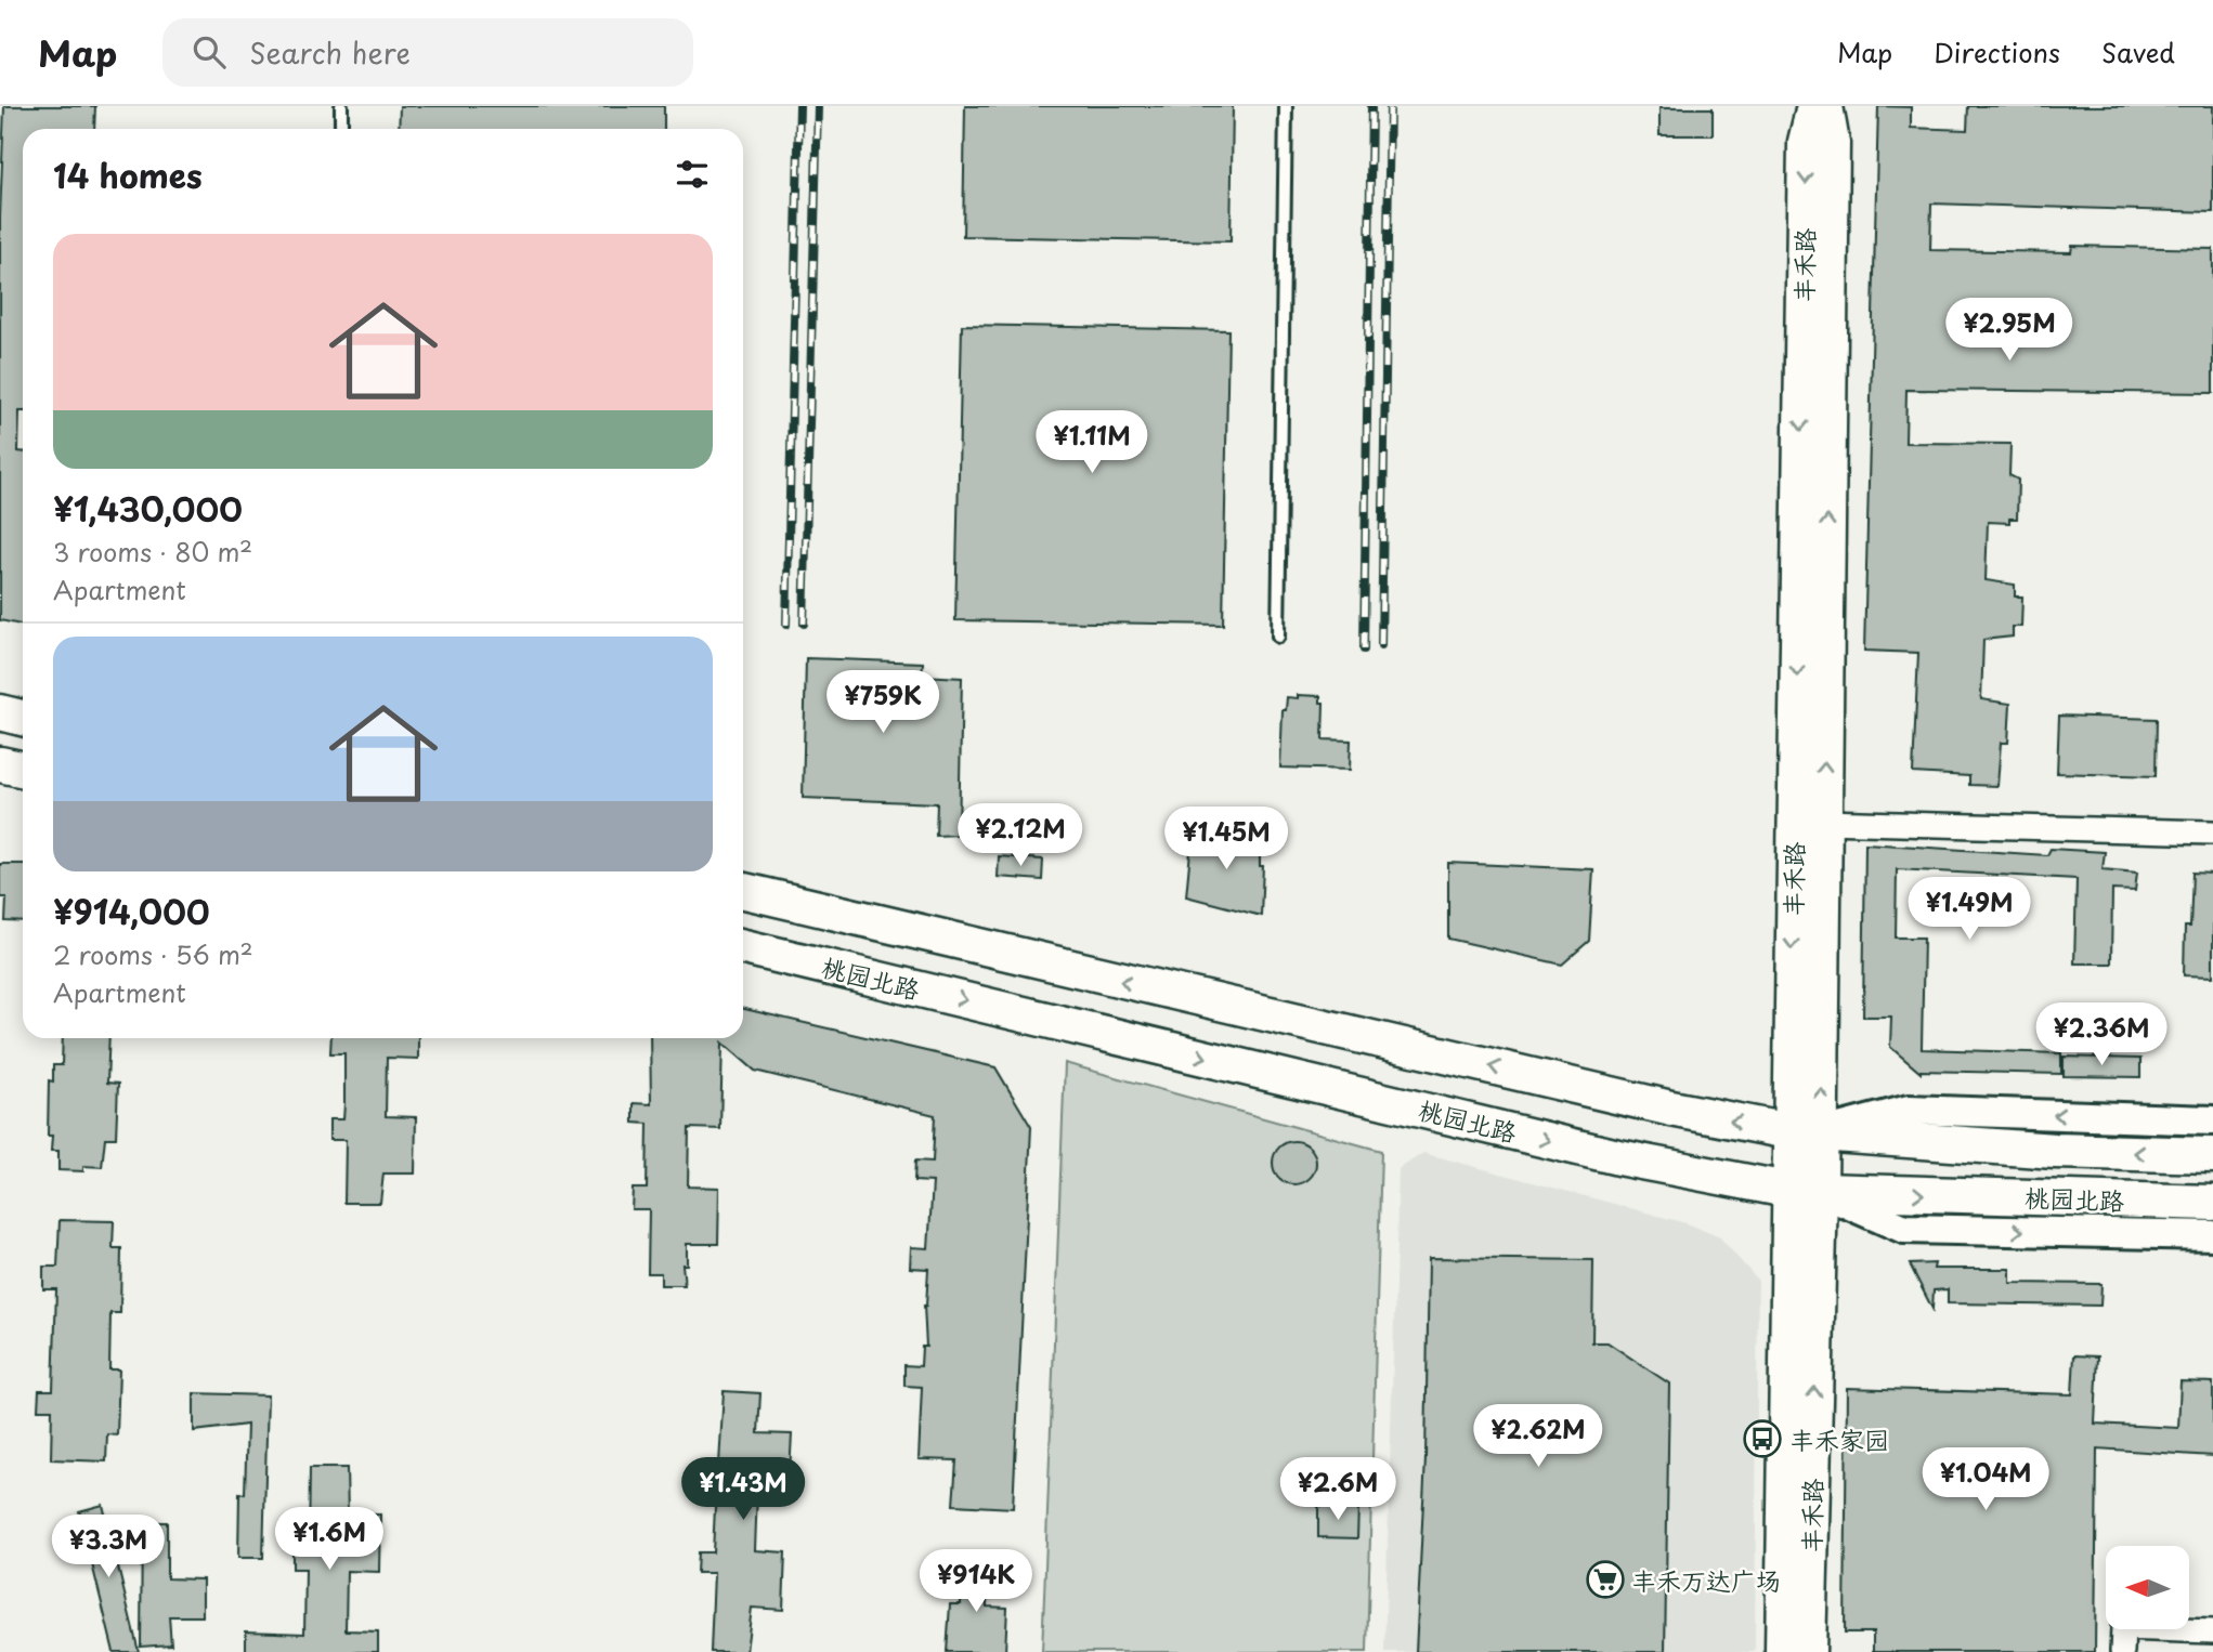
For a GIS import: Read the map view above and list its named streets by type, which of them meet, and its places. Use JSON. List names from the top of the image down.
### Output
{
  "streets": {
    "main road": ["丰禾路", "桃园北路"]
  },
  "crossings": [
    ["丰禾路", "桃园北路"]
  ],
  "places": {
    "bus stop": ["丰禾家园"],
    "supermarket": ["丰禾万达广场"]
  },
  "north": "left",
  "page": {
    "header": "Map",
    "search": "Search here",
    "nav": ["Map", "Directions", "Saved"],
    "heading": "14 homes",
    "list": [
      {
        "name": "¥1,430,000",
        "note": "3 rooms · 80 m² · Apartment"
      },
      {
        "name": "¥914,000",
        "note": "2 rooms · 56 m² · Apartment"
      }
    ],
    "price": [
      "¥2.95M",
      "¥1.11M",
      "¥759K",
      "¥2.12M",
      "¥1.45M",
      "¥1.49M",
      "¥2.36M",
      "¥2.62M",
      "¥1.04M",
      "¥1.43M",
      "¥2.6M",
      "¥1.6M",
      "¥3.3M",
      "¥914K"
    ]
  }
}
